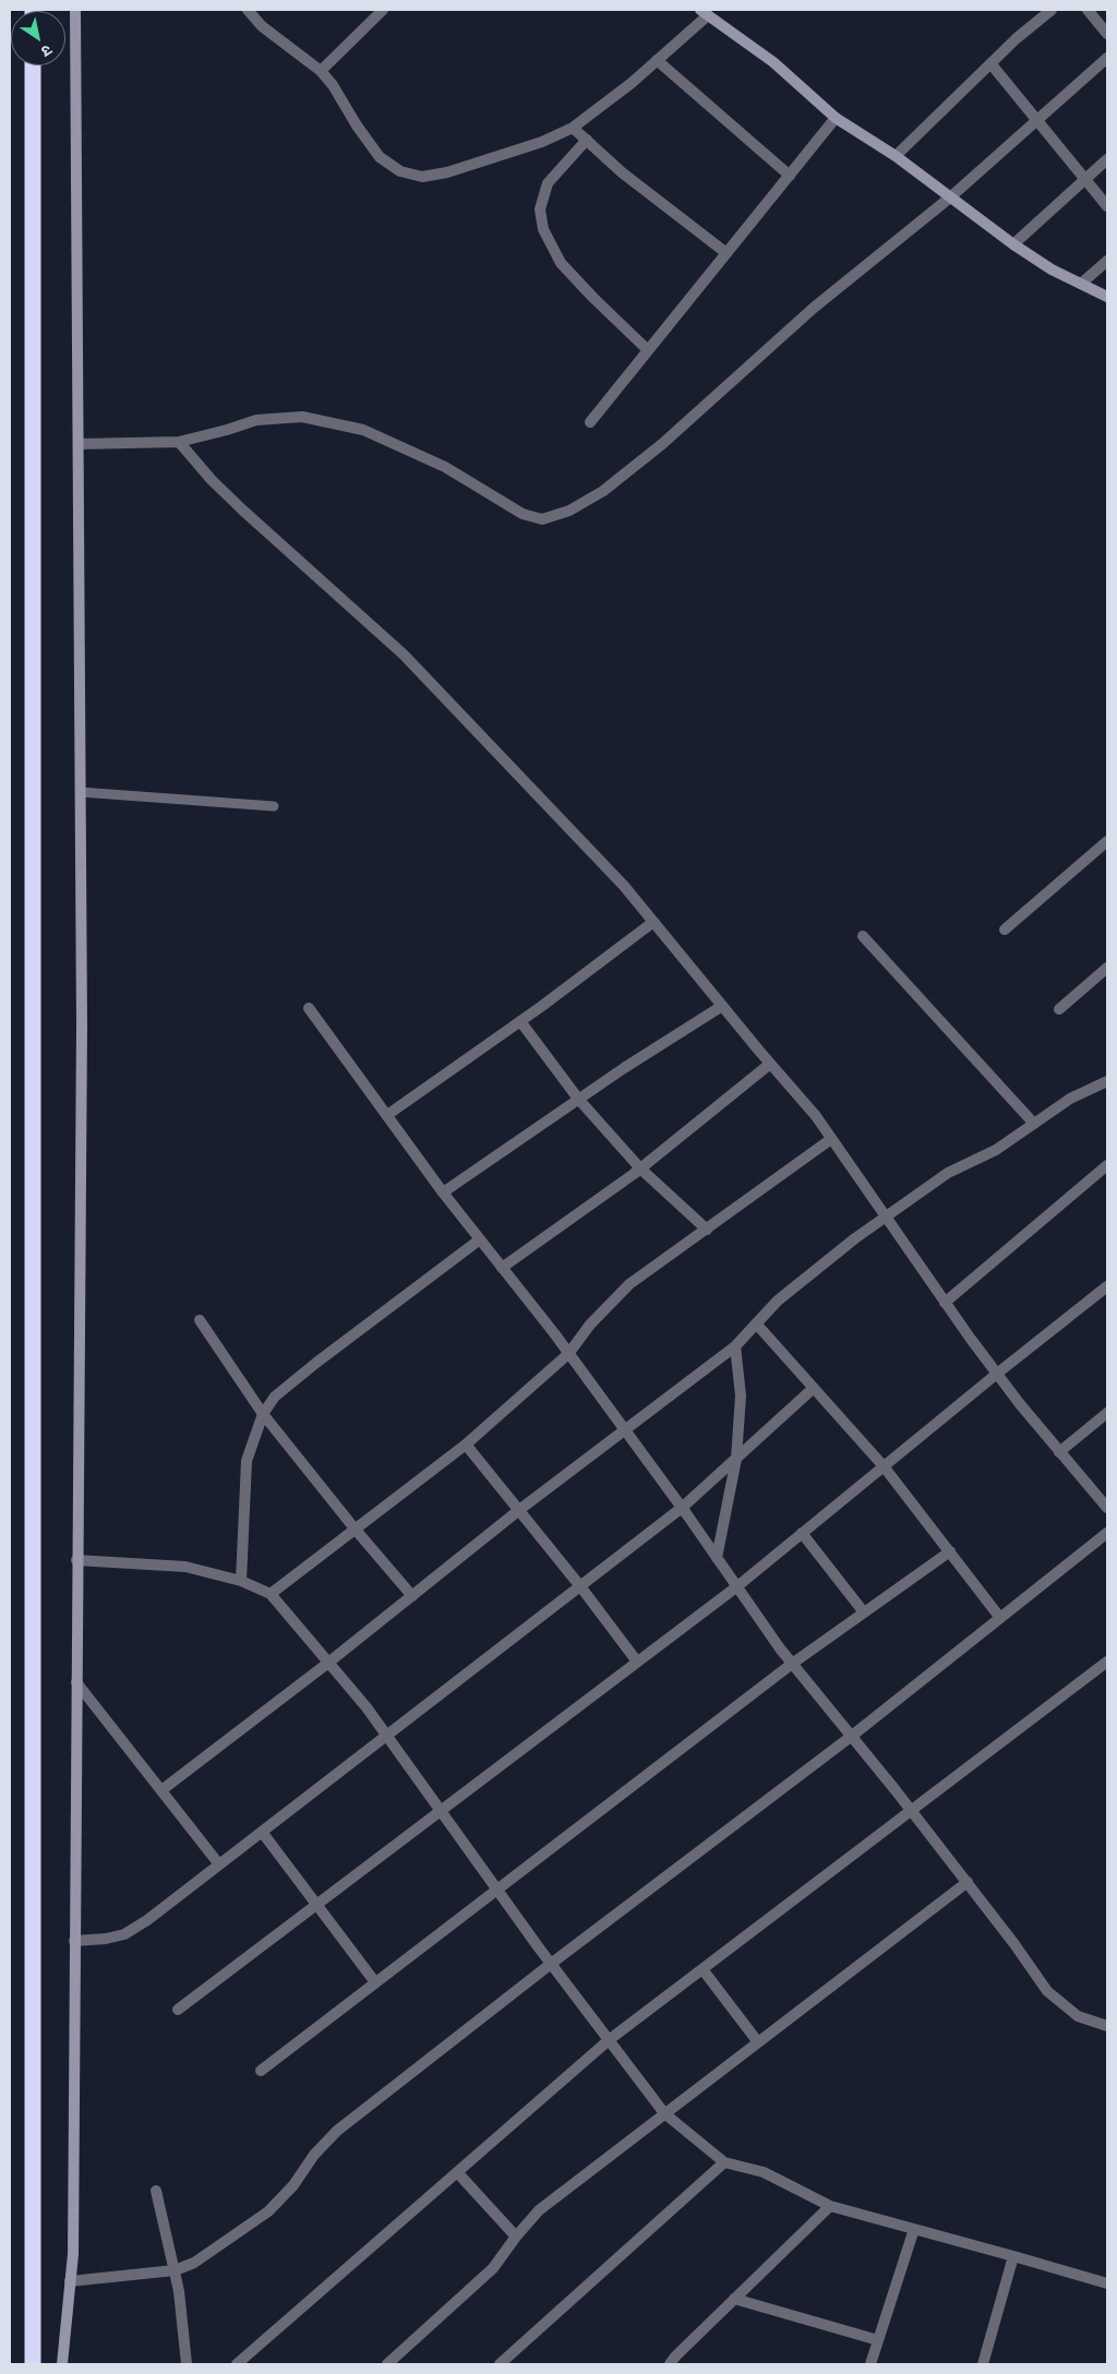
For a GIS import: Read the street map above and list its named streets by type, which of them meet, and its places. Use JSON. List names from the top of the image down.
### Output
{
  "north": "bottom right"
}
